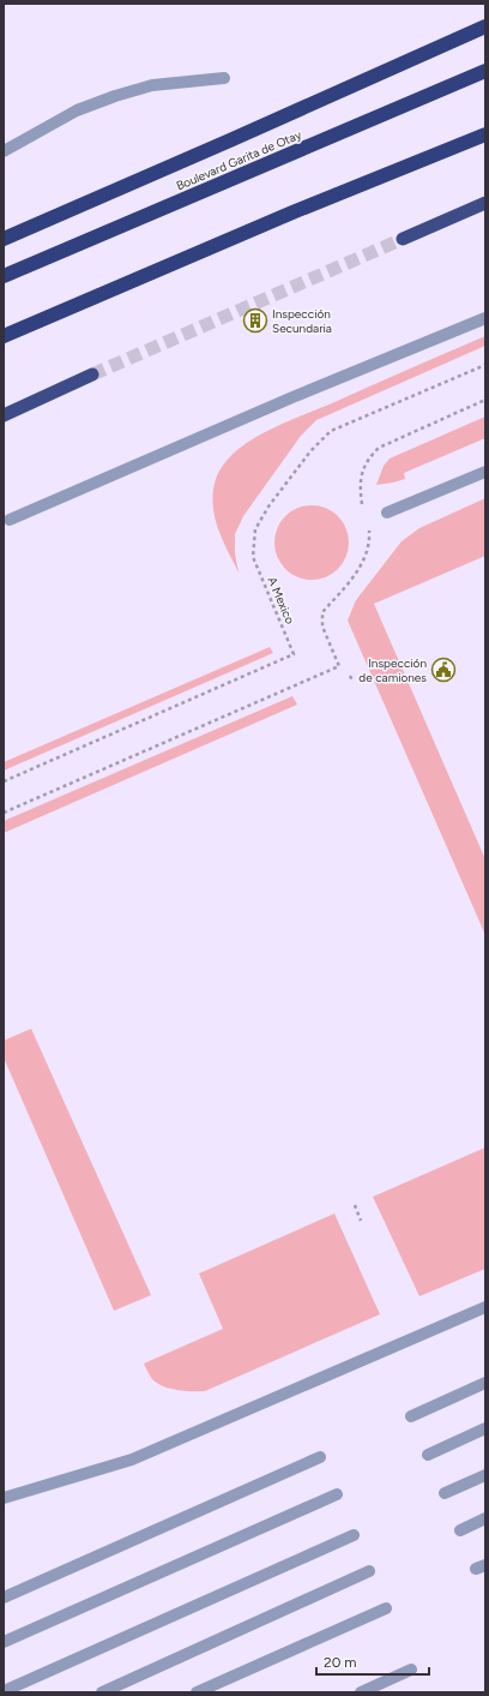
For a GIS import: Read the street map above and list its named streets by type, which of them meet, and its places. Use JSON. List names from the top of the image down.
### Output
{
  "streets": {
    "highway": ["Boulevard Garita de Otay"],
    "path": ["A Mexico"]
  },
  "places": {
    "building": ["Inspección Secundaria"],
    "public building": ["Inspección de camiones"]
  },
  "scale_bar": "20 m"
}
